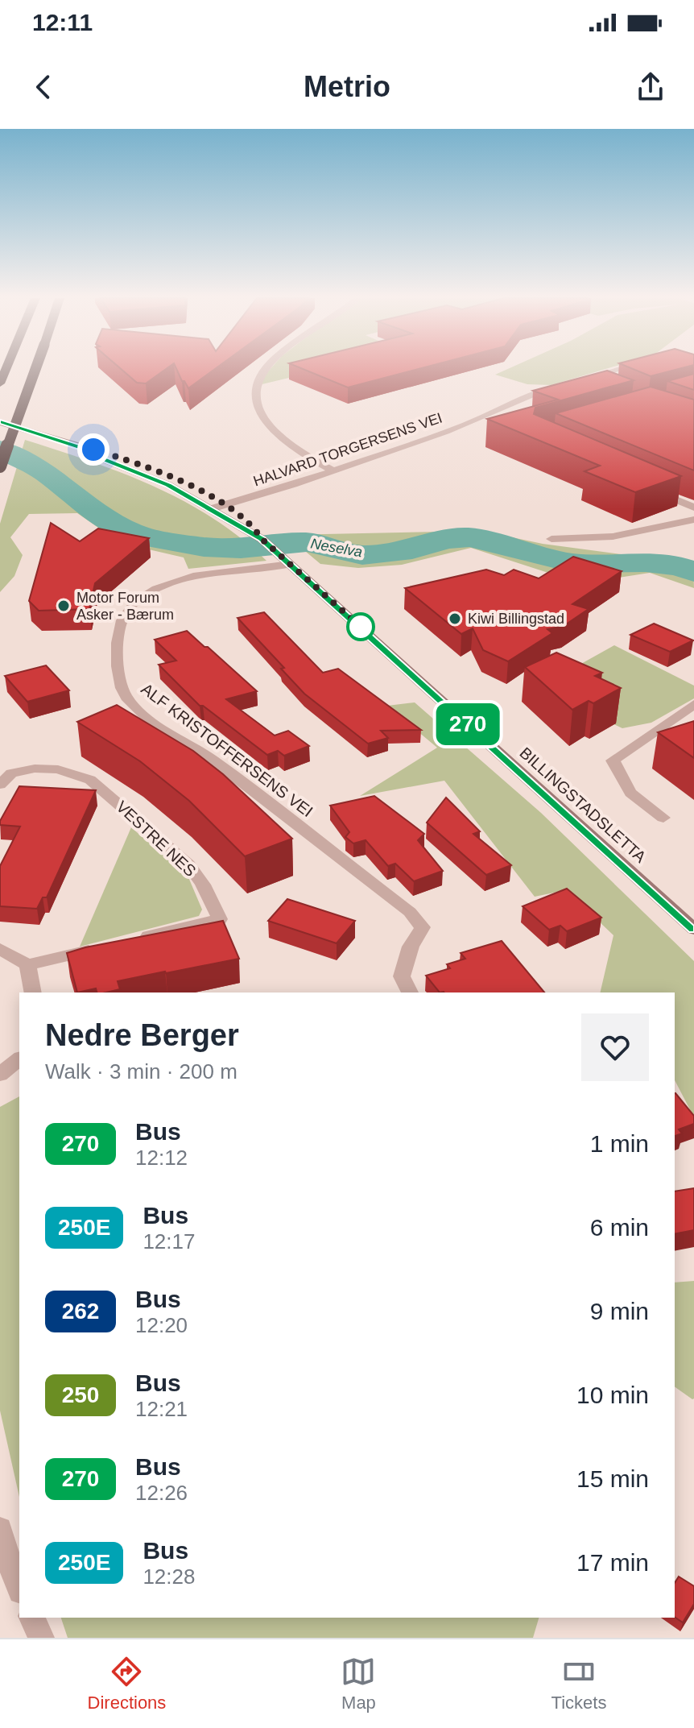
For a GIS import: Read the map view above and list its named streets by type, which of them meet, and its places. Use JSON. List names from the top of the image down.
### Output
{
  "streets": {
    "main road": ["BILLINGSTADSLETTA"],
    "street": ["HALVARD TORGERSENS VEI", "ALF KRISTOFFERSENS VEI", "VESTRE NES"]
  },
  "crossings": [
    ["ALF KRISTOFFERSENS VEI", "BILLINGSTADSLETTA"]
  ],
  "water": ["Neselva"],
  "places": ["Motor Forum Asker - Bærum", "Kiwi Billingstad"],
  "lines": ["bus line 270"],
  "page": {
    "status": "12:11",
    "header": "Metrio",
    "on_map": "270",
    "heading": ["Nedre Berger", "Walk · 3 min · 200 m"],
    "list": [
      {
        "mark": "270",
        "name": "Bus",
        "note": "12:12",
        "value": "1 min"
      },
      {
        "mark": "250E",
        "name": "Bus",
        "note": "12:17",
        "value": "6 min"
      },
      {
        "mark": "262",
        "name": "Bus",
        "note": "12:20",
        "value": "9 min"
      },
      {
        "mark": "250",
        "name": "Bus",
        "note": "12:21",
        "value": "10 min"
      },
      {
        "mark": "270",
        "name": "Bus",
        "note": "12:26",
        "value": "15 min"
      },
      {
        "mark": "250E",
        "name": "Bus",
        "note": "12:28",
        "value": "17 min"
      }
    ],
    "tabs": ["Directions", "Map", "Tickets"]
  }
}
